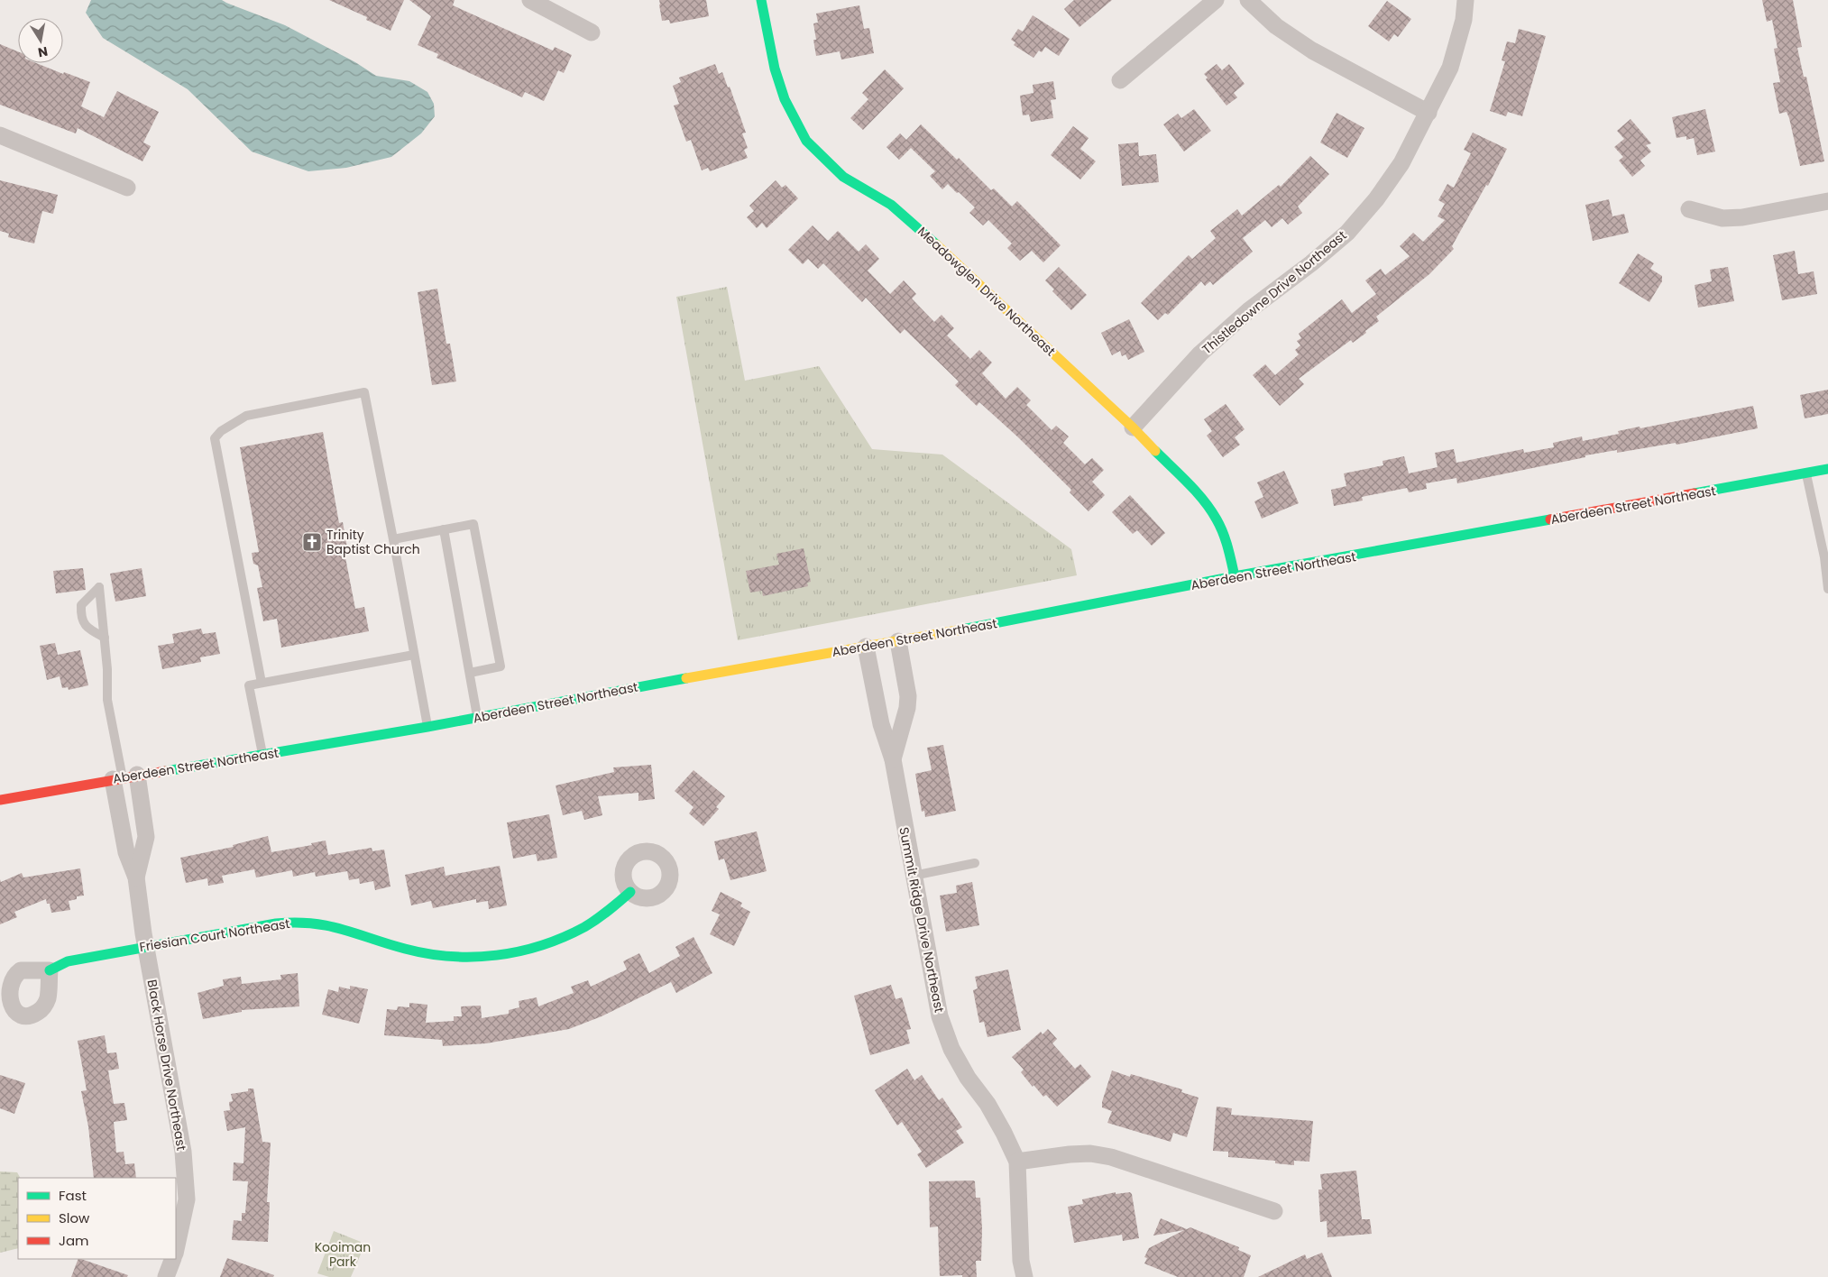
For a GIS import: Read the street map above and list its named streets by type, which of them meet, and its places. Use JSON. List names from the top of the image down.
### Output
{
  "streets": {
    "street": [
      "Meadowglen Drive Northeast",
      "Thistledowne Drive Northeast",
      "Aberdeen Street Northeast",
      "Summit Ridge Drive Northeast",
      "Friesian Court Northeast",
      "Black Horse Drive Northeast"
    ]
  },
  "crossings": [
    ["Meadowglen Drive Northeast", "Thistledowne Drive Northeast"],
    ["Meadowglen Drive Northeast", "Aberdeen Street Northeast"],
    ["Aberdeen Street Northeast", "Summit Ridge Drive Northeast"],
    ["Aberdeen Street Northeast", "Black Horse Drive Northeast"],
    ["Friesian Court Northeast", "Black Horse Drive Northeast"]
  ],
  "parks": ["Kooiman Park"],
  "places": {
    "church": ["Trinity Baptist Church"]
  },
  "legend": ["Fast", "Slow", "Jam"],
  "north": "bottom"
}
